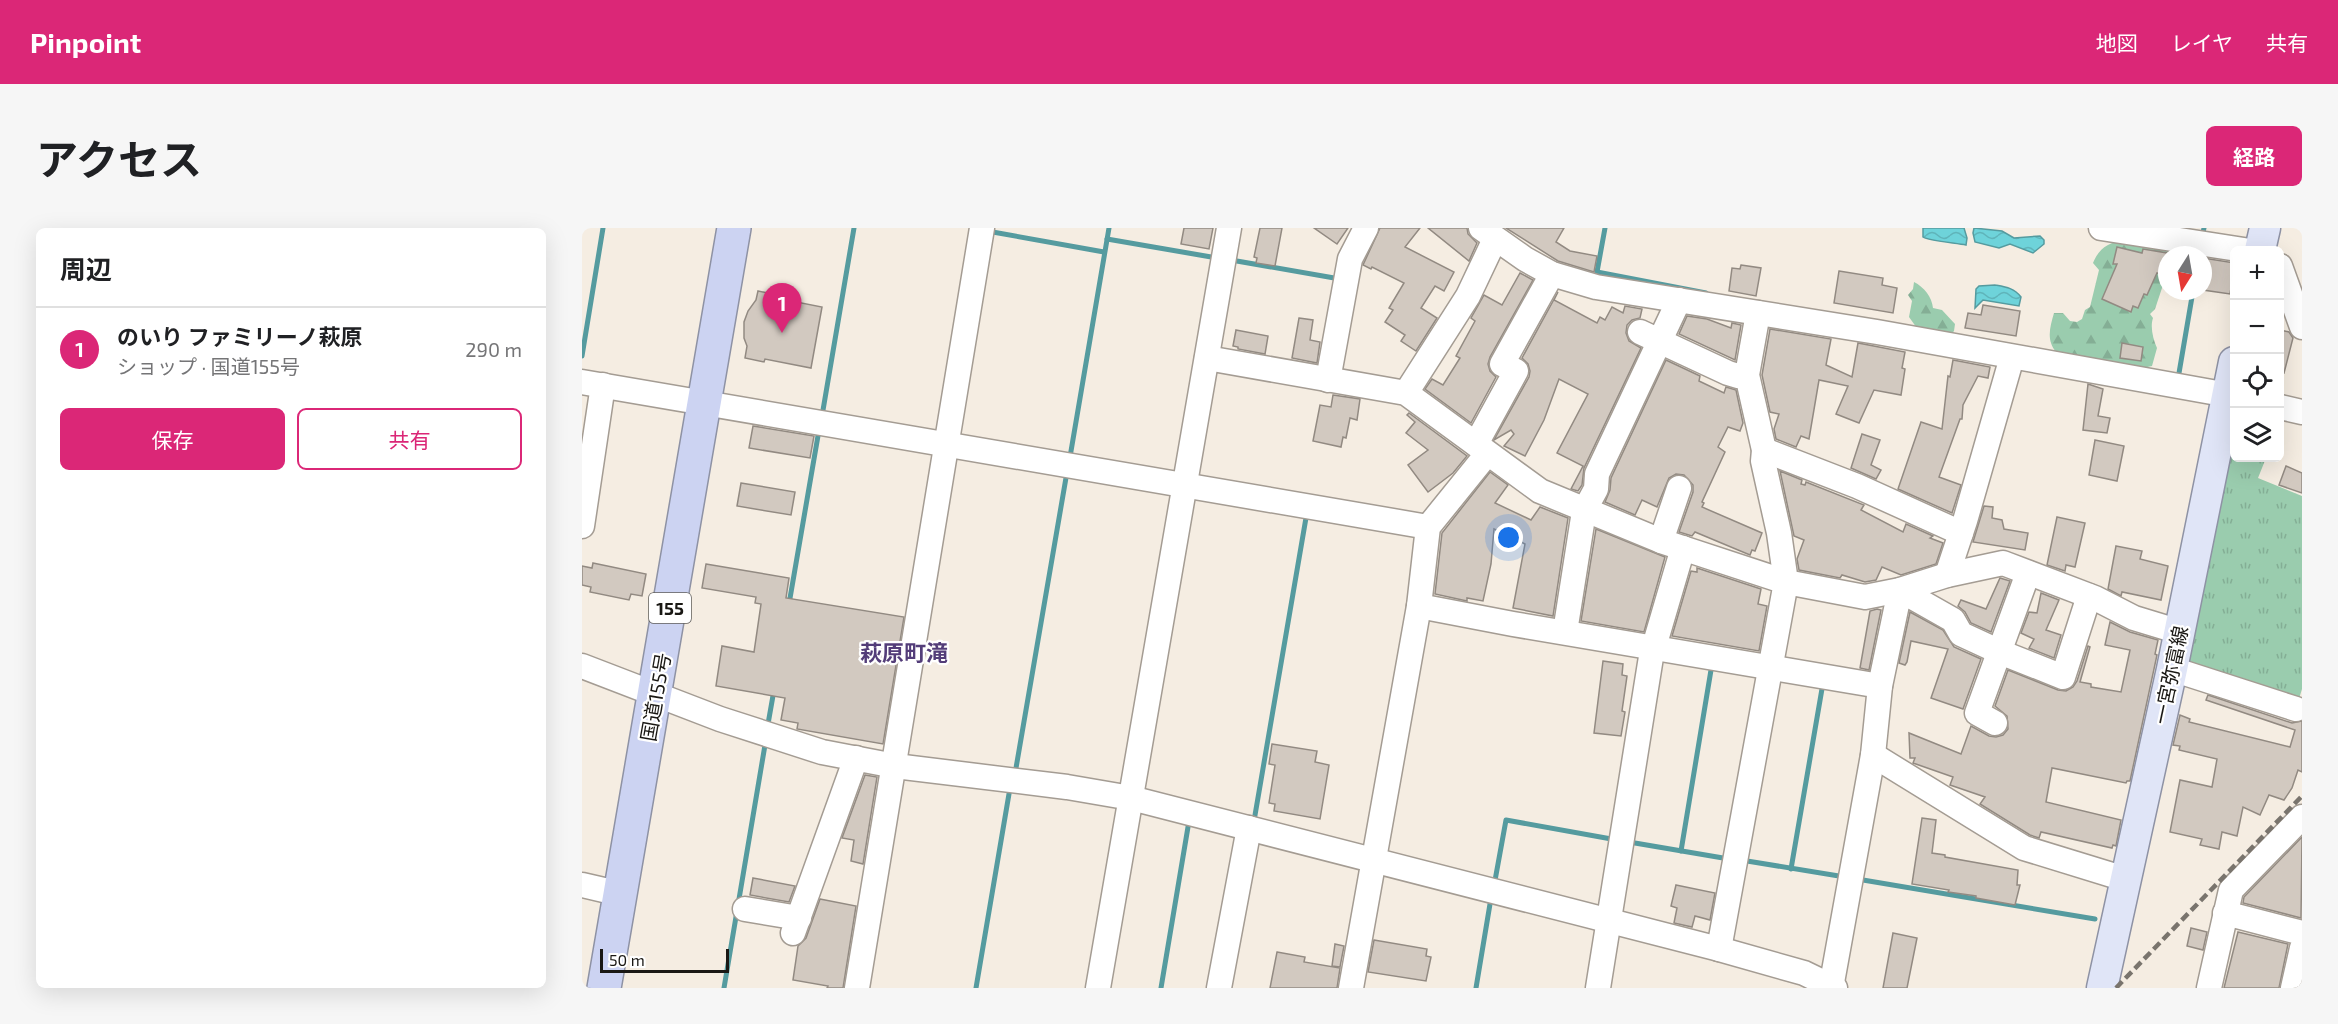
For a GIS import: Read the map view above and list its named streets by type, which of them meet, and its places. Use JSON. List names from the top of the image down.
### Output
{
  "streets": {
    "highway": ["155", "国道155号"],
    "main road": ["一宮弥富線"]
  },
  "districts": ["萩原町滝"],
  "scale_bar": "50 m",
  "north": "bottom",
  "page": {
    "header": "Pinpoint",
    "nav": ["地図", "レイヤ", "共有"],
    "title": "アクセス",
    "buttons": [
      "経路",
      ["保存", "共有"]
    ],
    "heading": "周辺",
    "map_buttons": ["+", "−"],
    "pins": "1",
    "list": [
      {
        "mark": "1",
        "name": "のいり ファミリーノ萩原",
        "note": "ショップ · 国道155号",
        "value": "290 m"
      }
    ],
    "scale": "50 m"
  }
}
